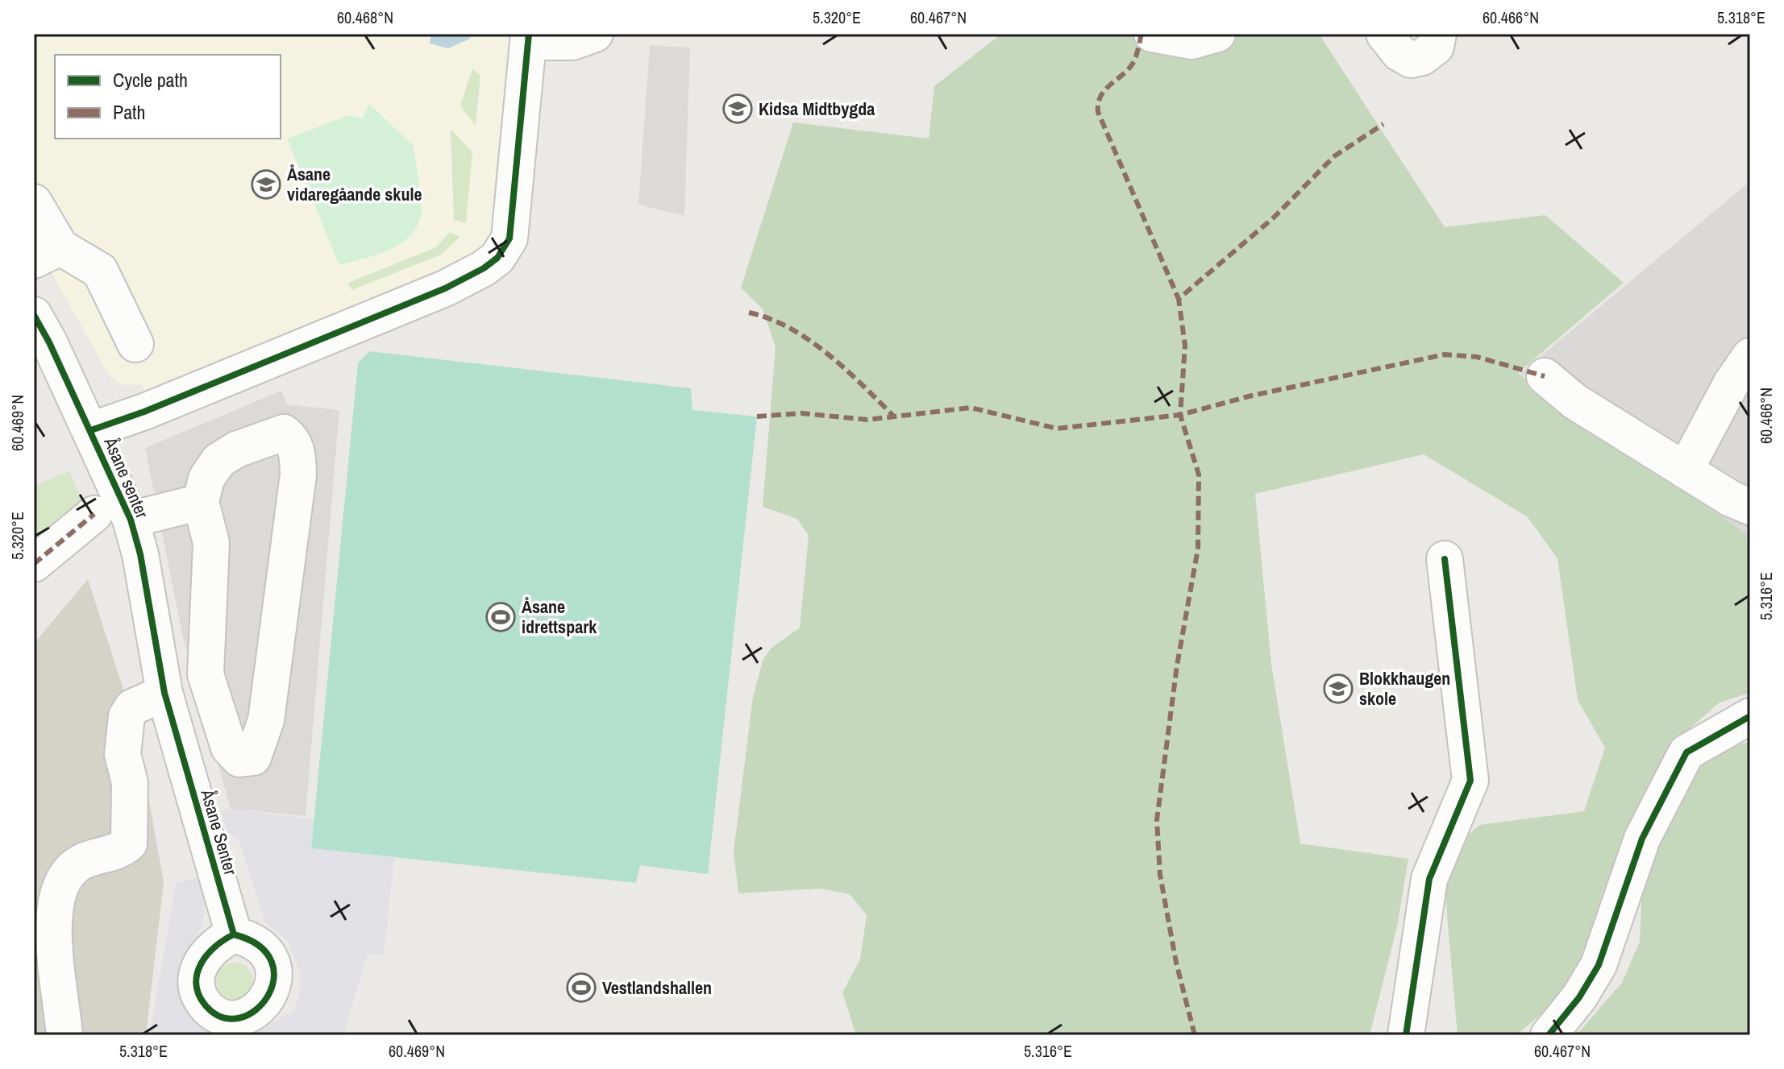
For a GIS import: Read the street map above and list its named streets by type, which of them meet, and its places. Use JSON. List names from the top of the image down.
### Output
{
  "streets": {
    "street": ["Åsane senter", "Åsane Senter"]
  },
  "crossings": [
    ["Åsane senter", "Åsane Senter"]
  ],
  "places": {
    "school or university": ["Kidsa Midtbygda", "Åsane vidaregåande skule", "Blokkhaugen skole"],
    "sports": ["Åsane idrettspark", "Vestlandshallen"]
  },
  "legend": ["Cycle path", "Path"],
  "coordinates": [
    "60.468°N",
    "5.320°E",
    "60.467°N",
    "60.466°N",
    "5.318°E",
    "60.469°N",
    "5.316°E"
  ]
}
